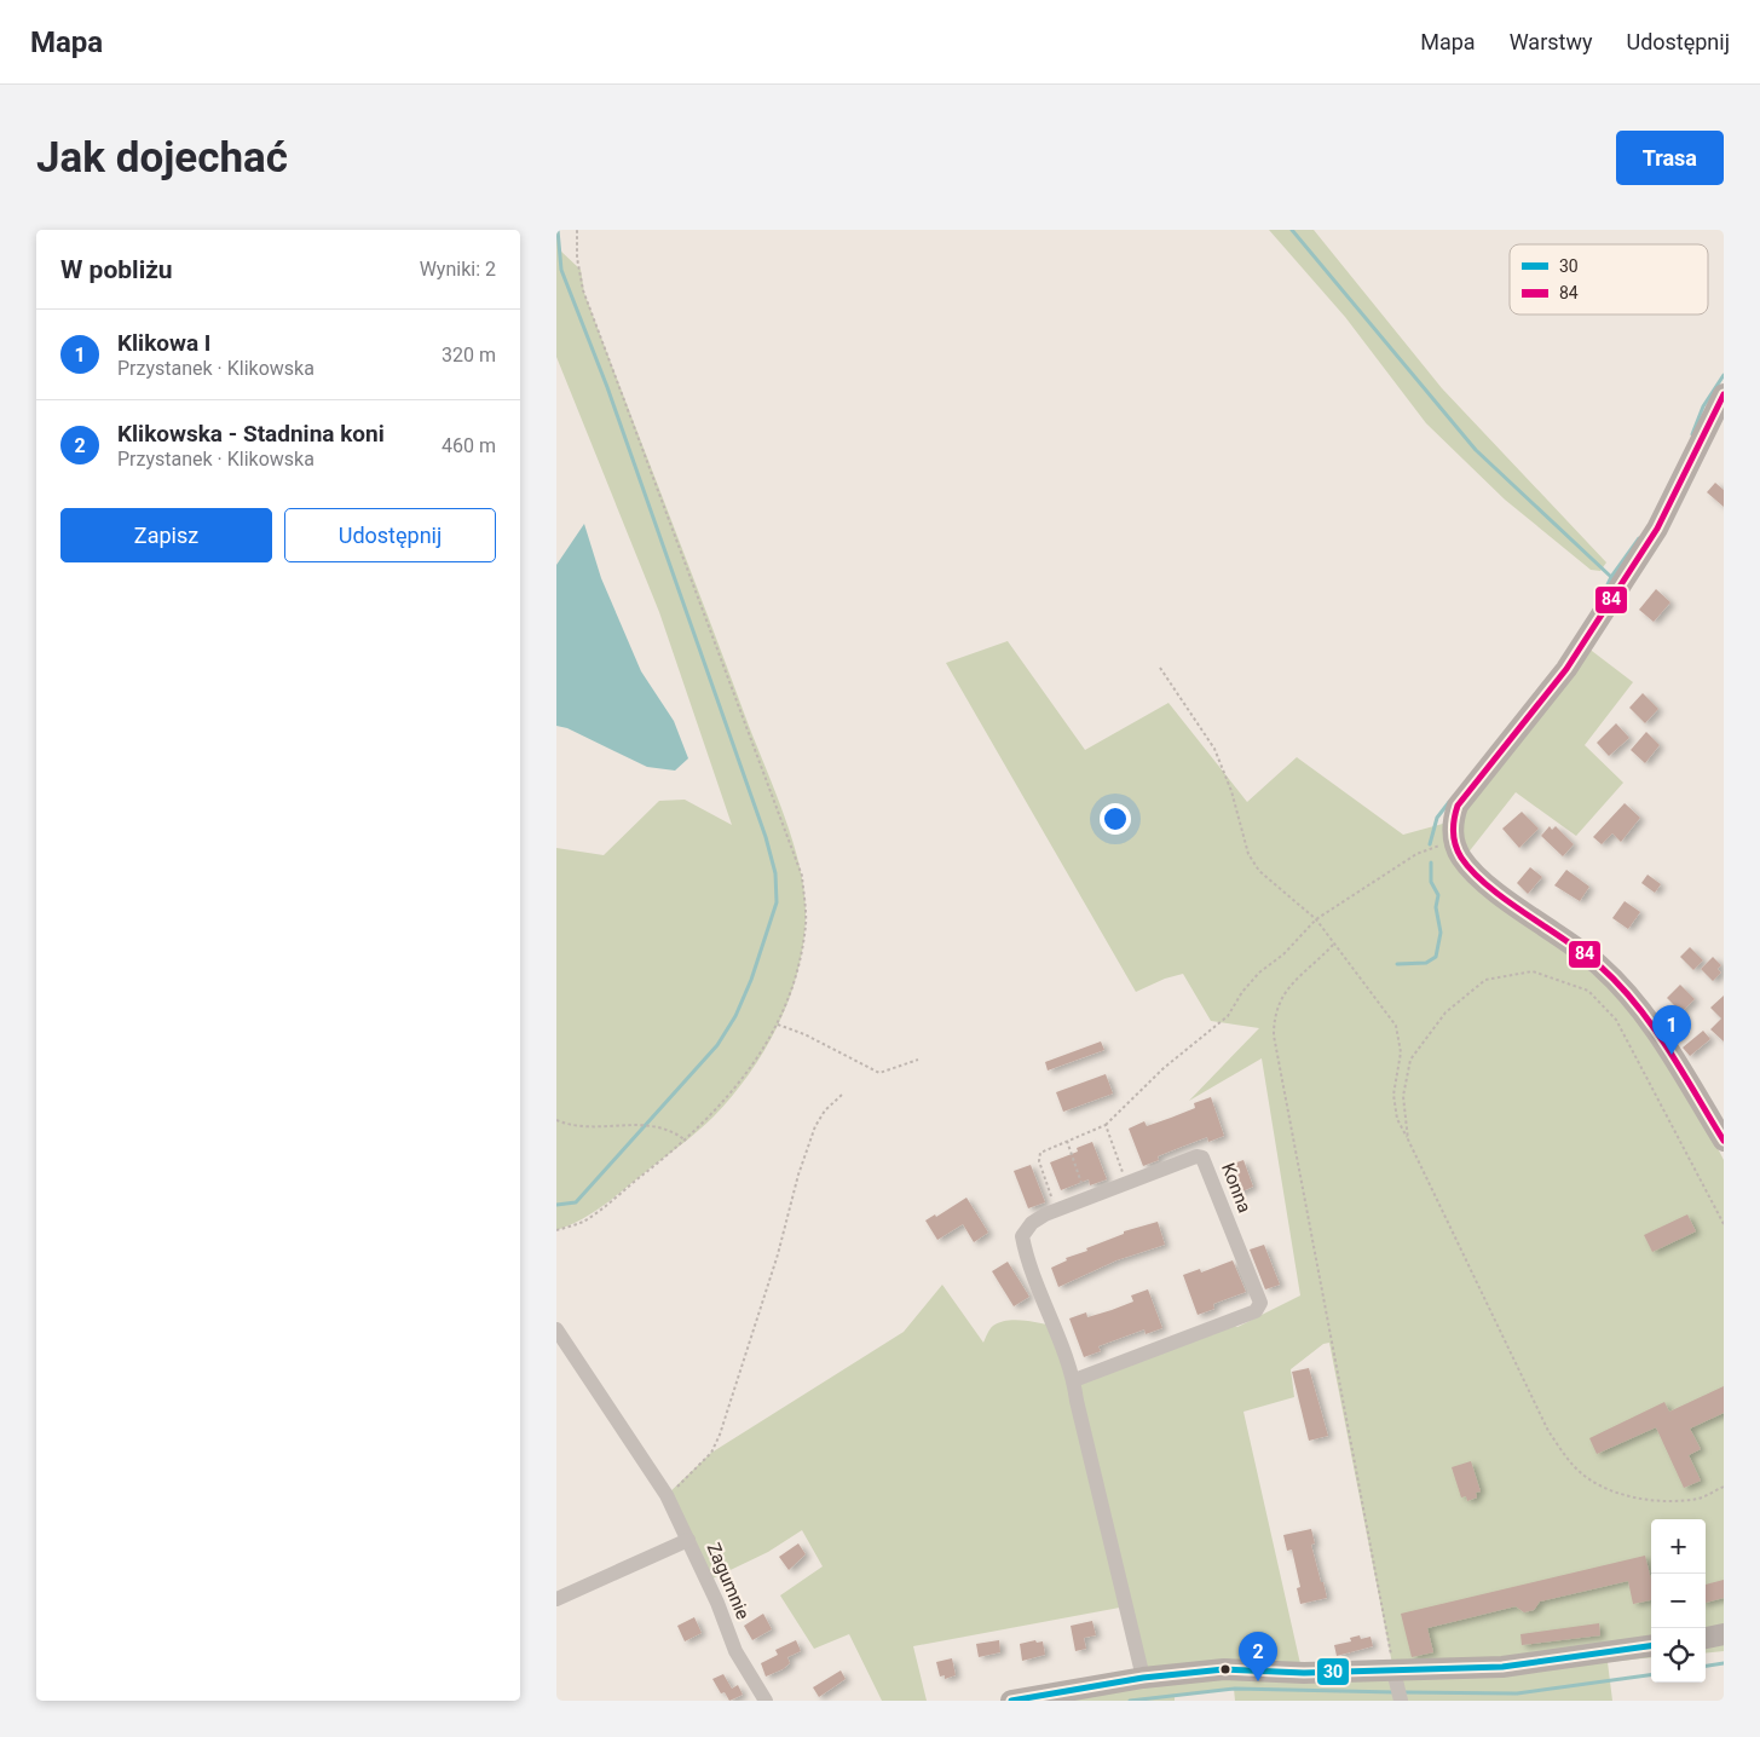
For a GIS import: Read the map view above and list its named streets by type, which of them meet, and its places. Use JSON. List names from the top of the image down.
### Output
{
  "streets": {
    "street": ["Konna", "Zagumnie"]
  },
  "lines": ["transit line 84", "transit line 30"],
  "legend": ["30", "84"],
  "page": {
    "header": "Mapa",
    "nav": ["Mapa", "Warstwy", "Udostępnij"],
    "buttons": [
      "Trasa",
      ["Zapisz", "Udostępnij"]
    ],
    "title": "Jak dojechać",
    "heading": ["W pobliżu", "Wyniki: 2"],
    "list": [
      {
        "mark": "1",
        "name": "Klikowa I",
        "note": "Przystanek · Klikowska",
        "value": "320 m"
      },
      {
        "mark": "2",
        "name": "Klikowska - Stadnina koni",
        "note": "Przystanek · Klikowska",
        "value": "460 m"
      }
    ],
    "pins": ["1", "2"],
    "map_buttons": ["+", "−"]
  }
}
